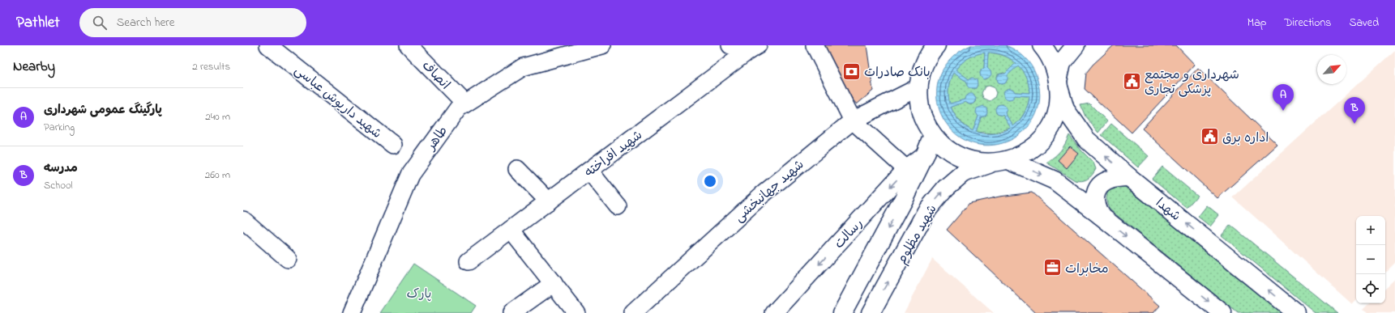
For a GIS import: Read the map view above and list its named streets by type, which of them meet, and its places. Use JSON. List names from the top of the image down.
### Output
{
  "streets": {
    "main road": ["شهدا", "شهید مظلوم"],
    "street": [
      "انصاف",
      "شهید داریوش عباسی",
      "طاهر",
      "شهید افراخته",
      "شهید جهانبخشی",
      "رسالت"
    ]
  },
  "crossings": [
    ["انصاف", "طاهر"],
    ["شهدا", "شهید مظلوم"],
    ["رسالت", "شهید مظلوم"]
  ],
  "one_way": ["رسالت"],
  "parks": ["پارک"],
  "places": {
    "bank": ["بانک صادرات"],
    "public building": ["شهرداری و مجتمع پزشکی تجاری", "اداره برق"],
    "office": ["مخابرات"]
  },
  "north": "top right",
  "page": {
    "header": "Pathlet",
    "search": "Search here",
    "nav": ["Map", "Directions", "Saved"],
    "heading": ["Nearby", "2 results"],
    "pins": ["A", "B"],
    "list": [
      {
        "mark": "A",
        "name": "پارگینگ عمومی شهرداری",
        "note": "Parking",
        "value": "240 m"
      },
      {
        "mark": "B",
        "name": "مدرسه",
        "note": "School",
        "value": "260 m"
      }
    ],
    "map_buttons": ["+", "−"]
  }
}
